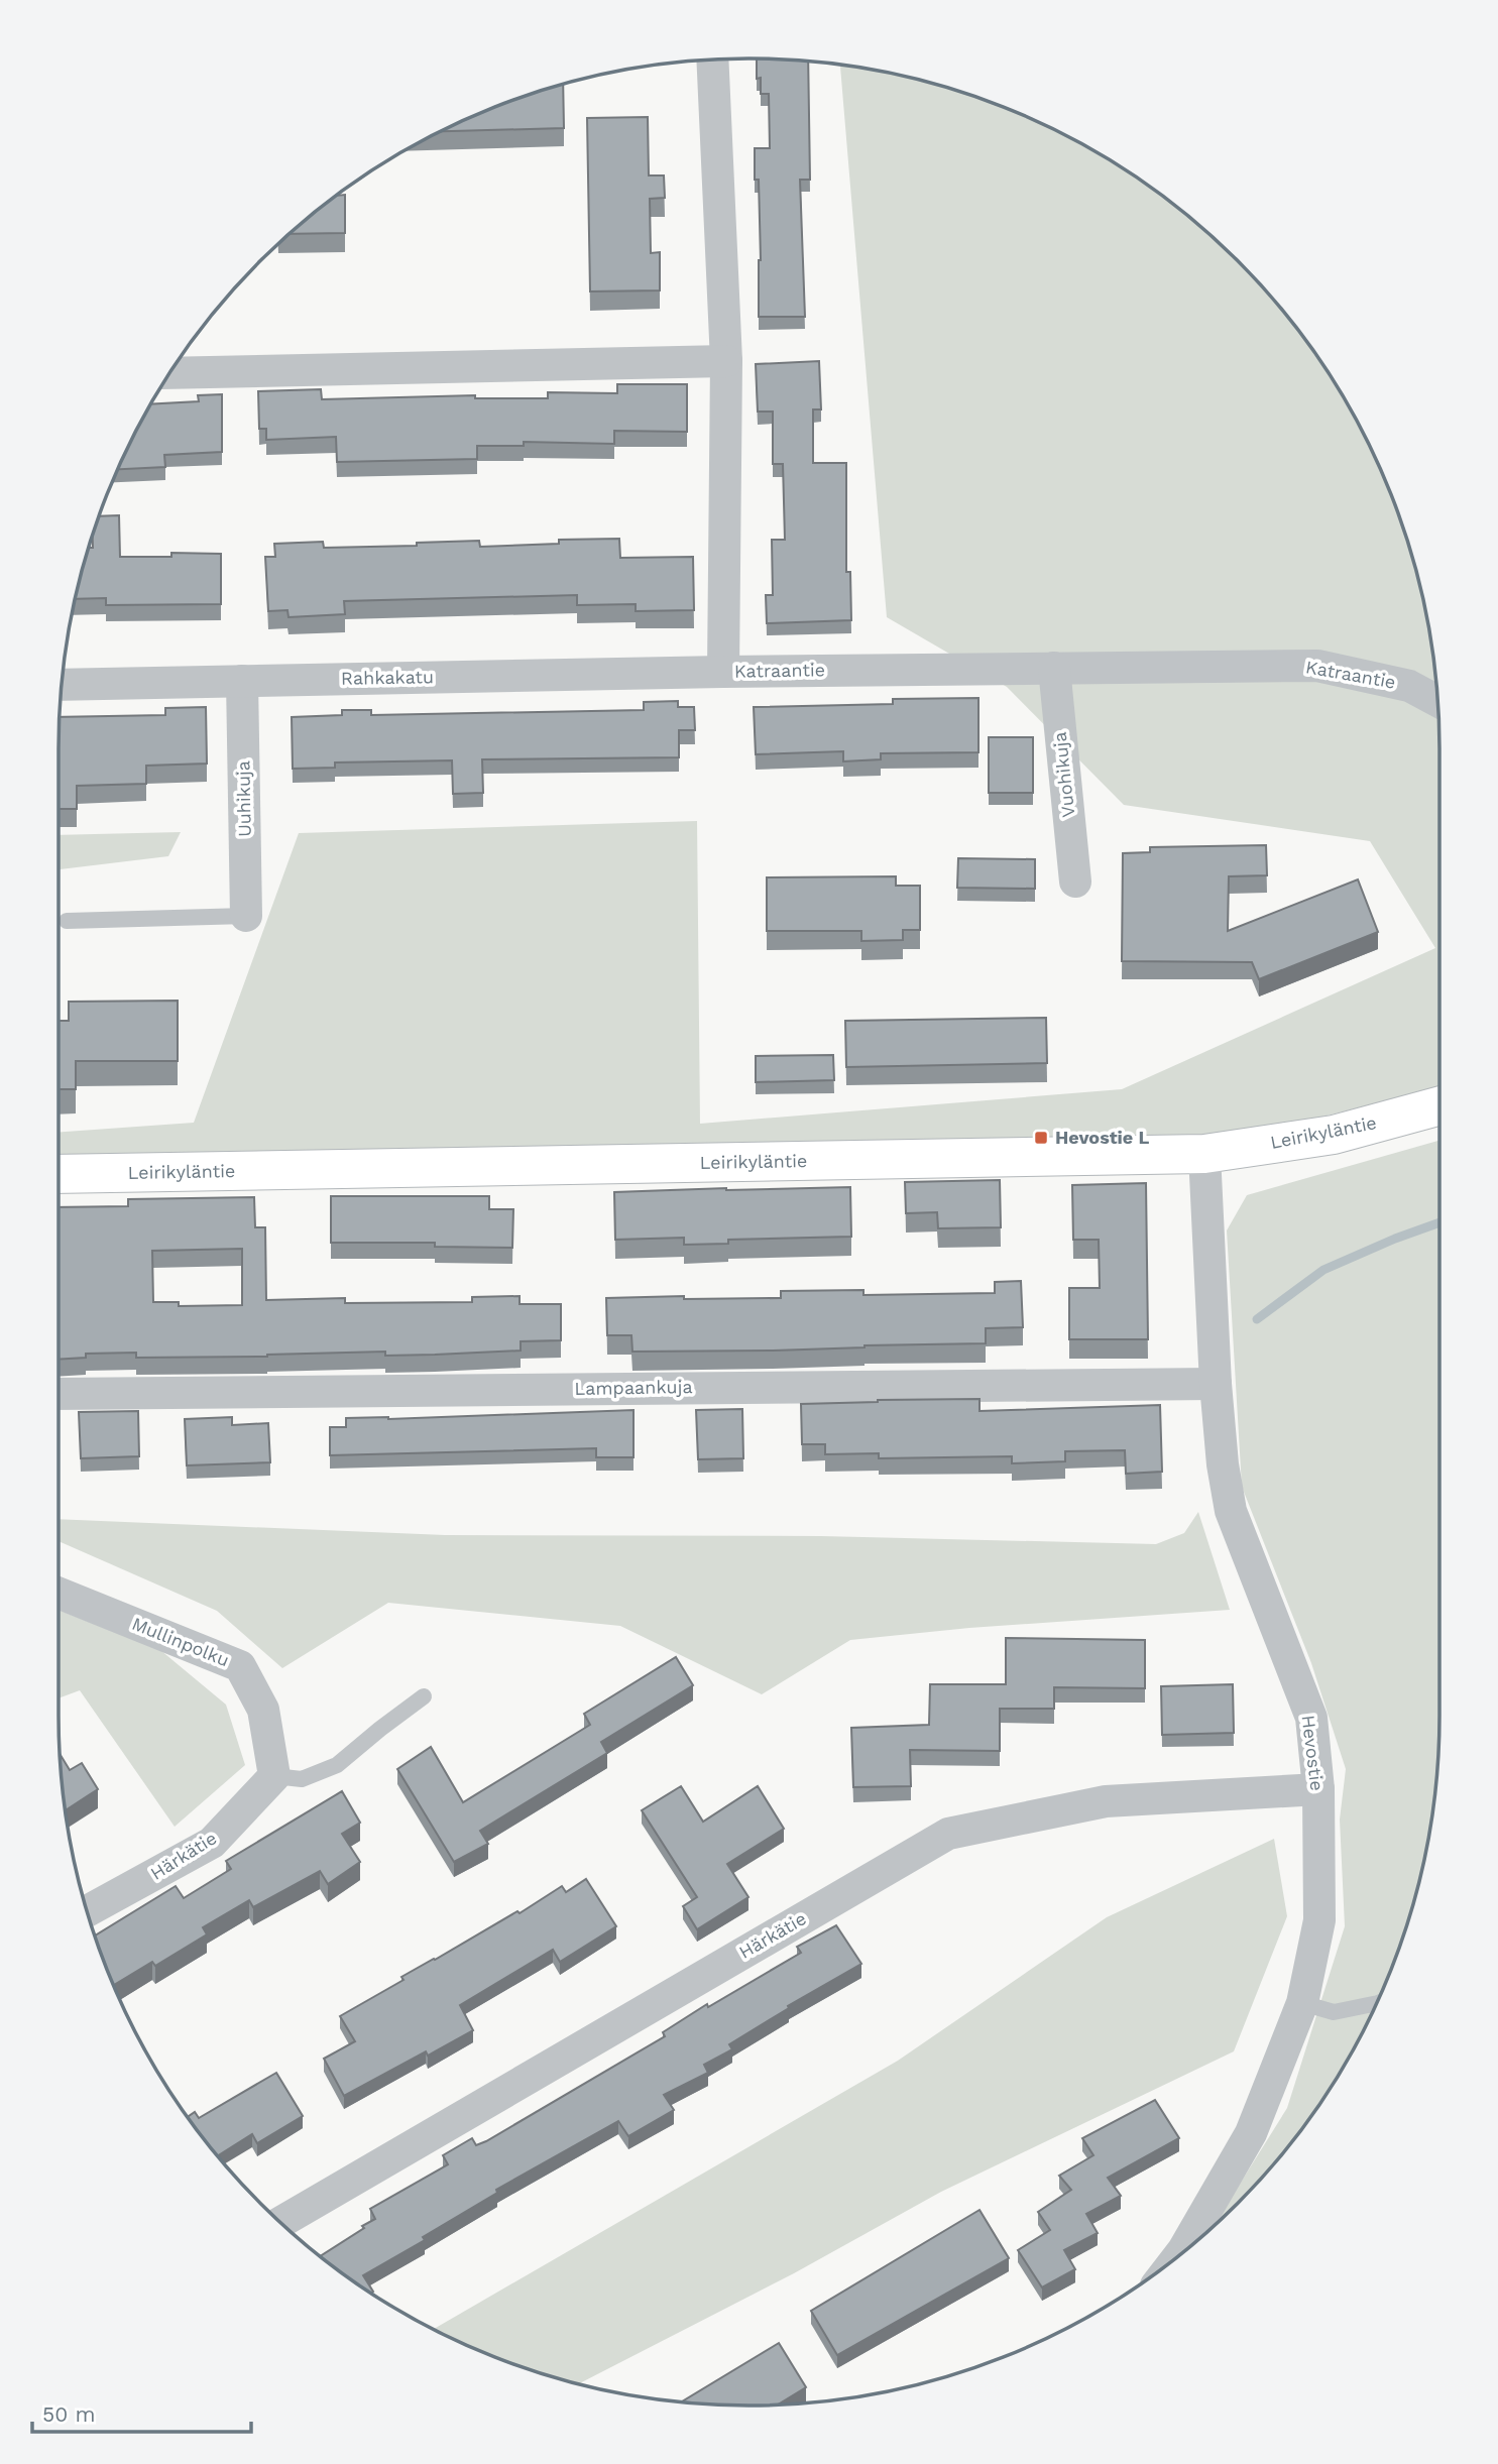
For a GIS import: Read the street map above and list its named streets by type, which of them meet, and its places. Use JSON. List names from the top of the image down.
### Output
{
  "streets": {
    "street": [
      "Katraantie",
      "Rahkakatu",
      "Vuohikuja",
      "Uuhikuja",
      "Leirikyläntie",
      "Lampaankuja",
      "Mullinpolku",
      "Hevostie",
      "Härkätie"
    ]
  },
  "crossings": [
    ["Katraantie", "Rahkakatu"],
    ["Katraantie", "Vuohikuja"],
    ["Rahkakatu", "Uuhikuja"],
    ["Leirikyläntie", "Hevostie"],
    ["Lampaankuja", "Hevostie"],
    ["Mullinpolku", "Härkätie"],
    ["Hevostie", "Härkätie"]
  ],
  "places": {
    "transit": ["Hevostie L"]
  },
  "scale_bar": "50 m"
}
